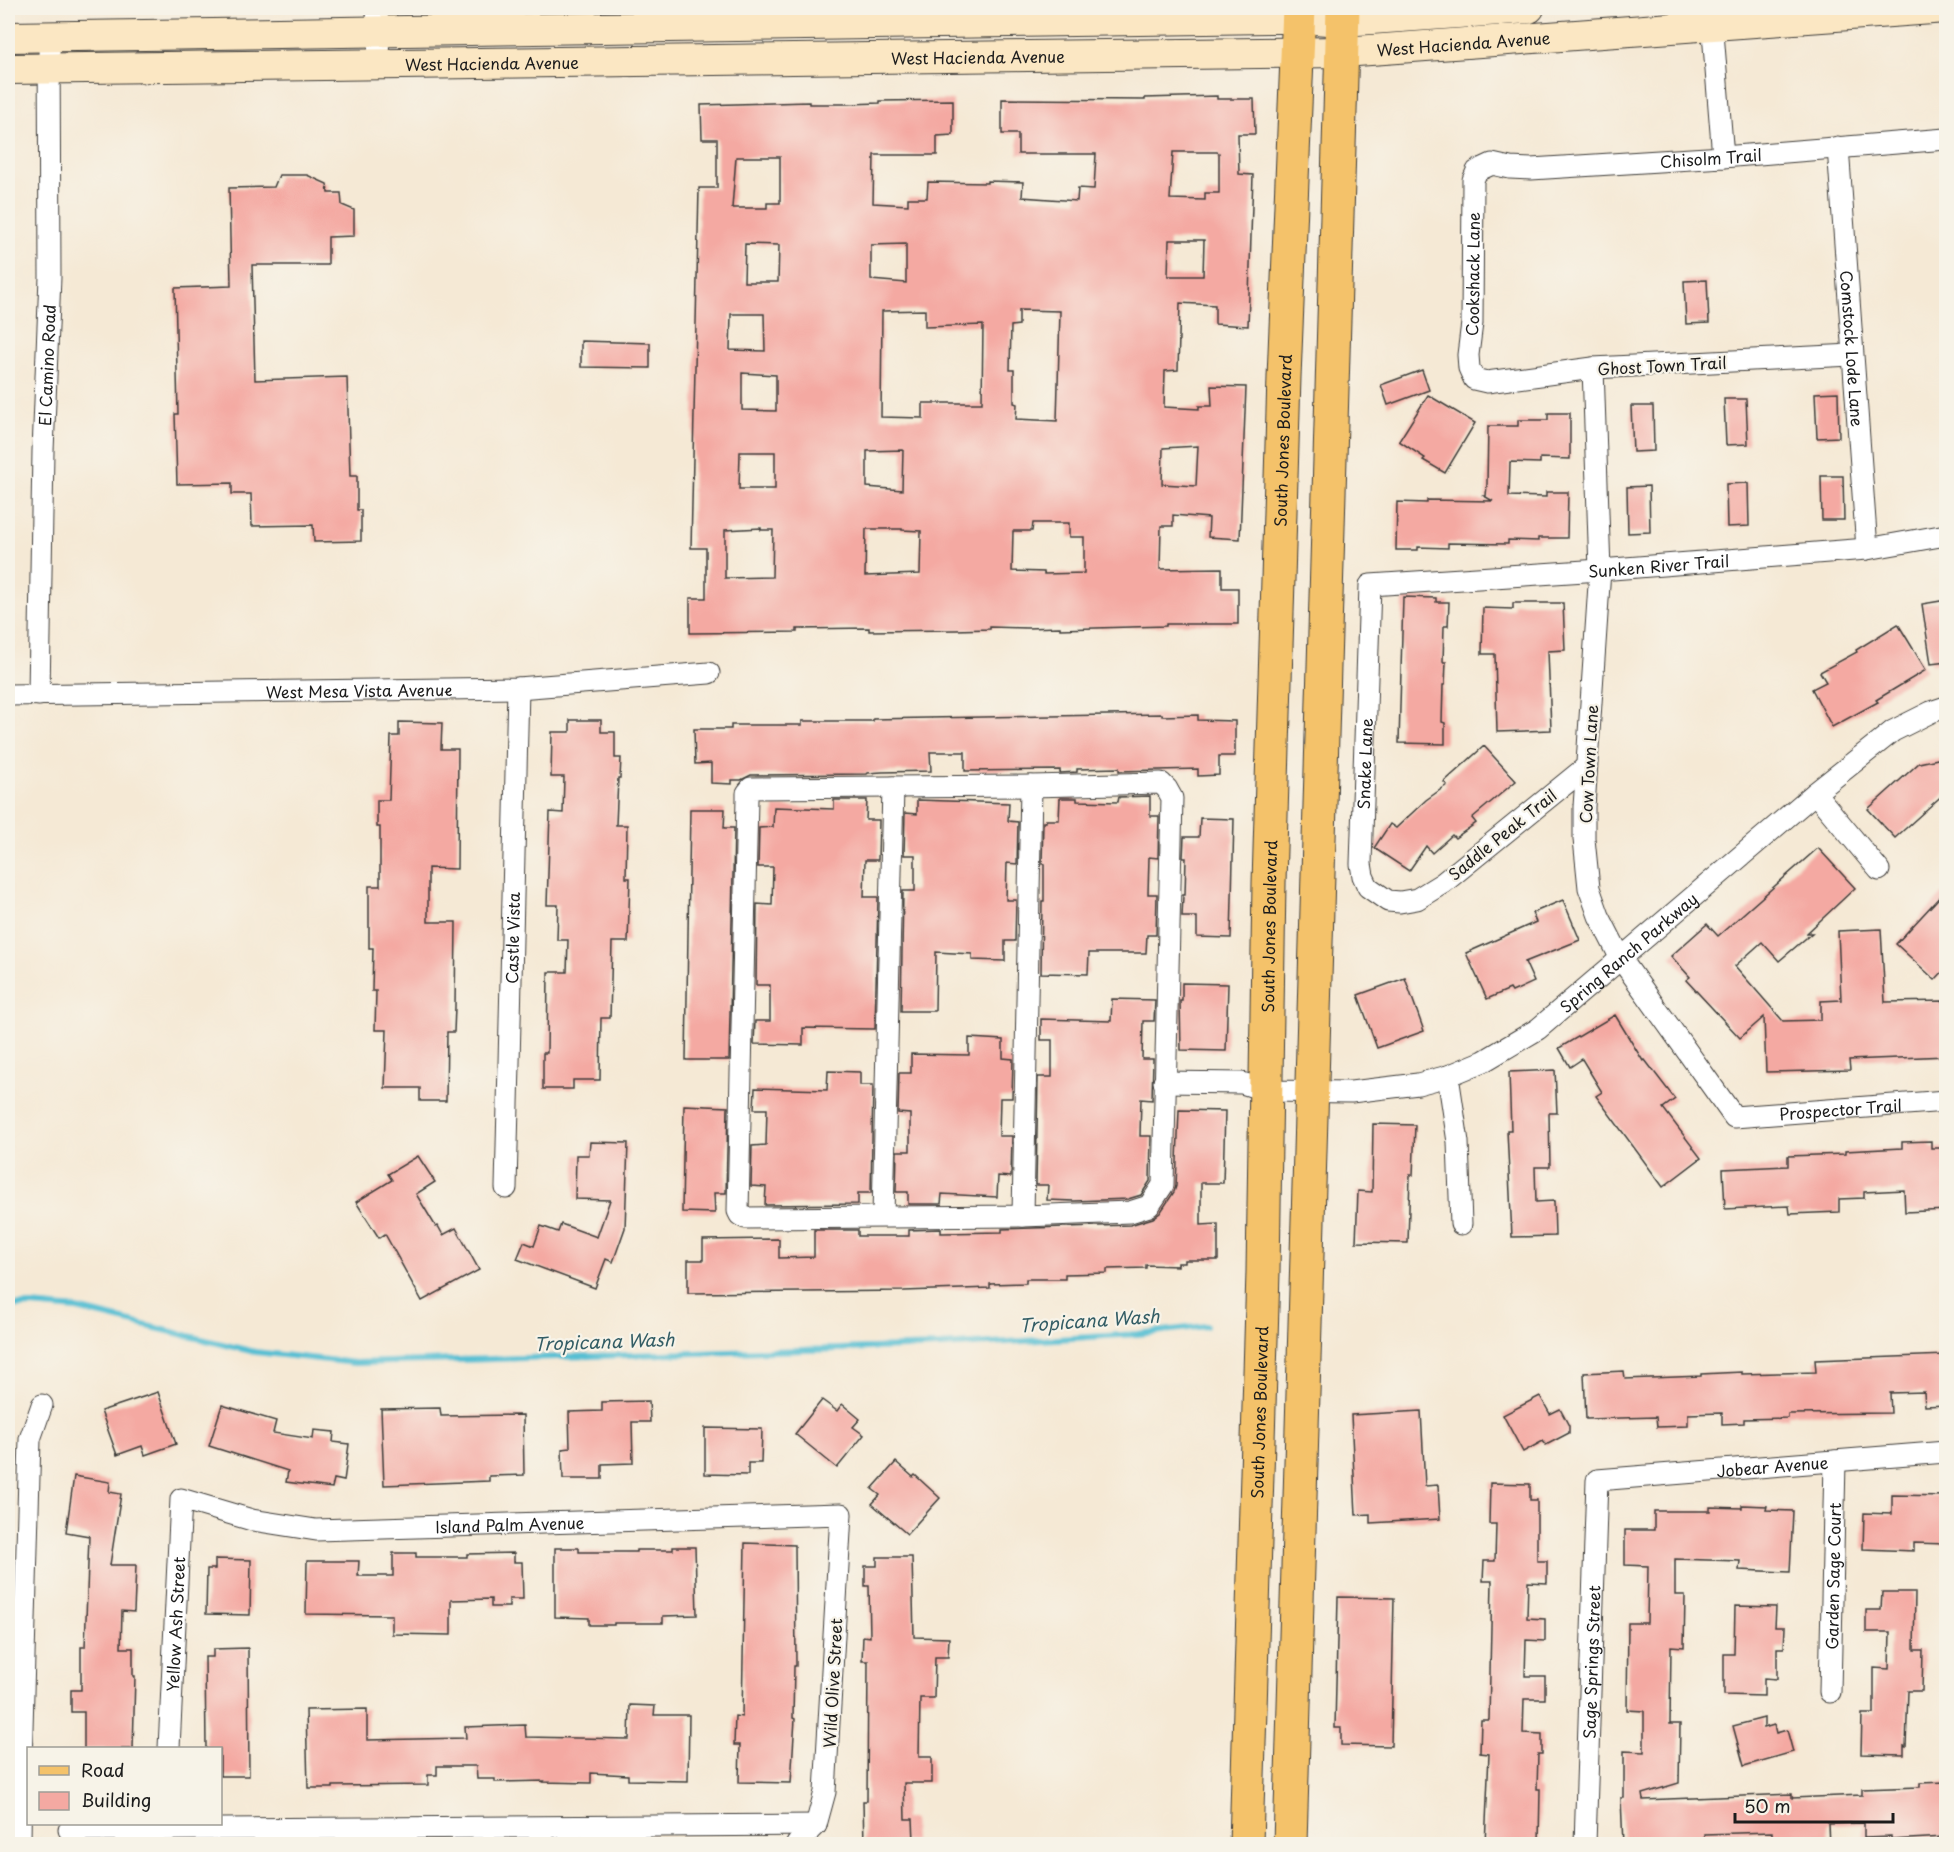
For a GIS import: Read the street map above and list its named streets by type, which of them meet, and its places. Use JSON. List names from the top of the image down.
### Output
{
  "streets": {
    "main road": ["West Hacienda Avenue", "South Jones Boulevard"],
    "street": [
      "Chisolm Trail",
      "Cookshack Lane",
      "Comstock Lode Lane",
      "Ghost Town Trail",
      "El Camino Road",
      "Sunken River Trail",
      "West Mesa Vista Avenue",
      "Snake Lane",
      "Cow Town Lane",
      "Saddle Peak Trail",
      "Castle Vista",
      "Spring Ranch Parkway",
      "Prospector Trail",
      "Jobear Avenue",
      "Island Palm Avenue",
      "Garden Sage Court",
      "Yellow Ash Street",
      "Sage Springs Street",
      "Wild Olive Street"
    ]
  },
  "crossings": [
    ["West Hacienda Avenue", "El Camino Road"],
    ["West Hacienda Avenue", "South Jones Boulevard"],
    ["Chisolm Trail", "Cookshack Lane"],
    ["Chisolm Trail", "Comstock Lode Lane"],
    ["Cookshack Lane", "Ghost Town Trail"],
    ["Comstock Lode Lane", "Ghost Town Trail"],
    ["Comstock Lode Lane", "Sunken River Trail"],
    ["Ghost Town Trail", "Cow Town Lane"],
    ["El Camino Road", "West Mesa Vista Avenue"],
    ["South Jones Boulevard", "Spring Ranch Parkway"],
    ["Sunken River Trail", "Snake Lane"],
    ["Sunken River Trail", "Cow Town Lane"],
    ["West Mesa Vista Avenue", "Castle Vista"],
    ["Snake Lane", "Saddle Peak Trail"],
    ["Cow Town Lane", "Saddle Peak Trail"],
    ["Cow Town Lane", "Spring Ranch Parkway"],
    ["Cow Town Lane", "Prospector Trail"],
    ["Jobear Avenue", "Garden Sage Court"],
    ["Jobear Avenue", "Sage Springs Street"],
    ["Island Palm Avenue", "Yellow Ash Street"],
    ["Island Palm Avenue", "Wild Olive Street"]
  ],
  "water": ["Tropicana Wash"],
  "legend": ["Road", "Building"],
  "scale_bar": "50 m"
}
